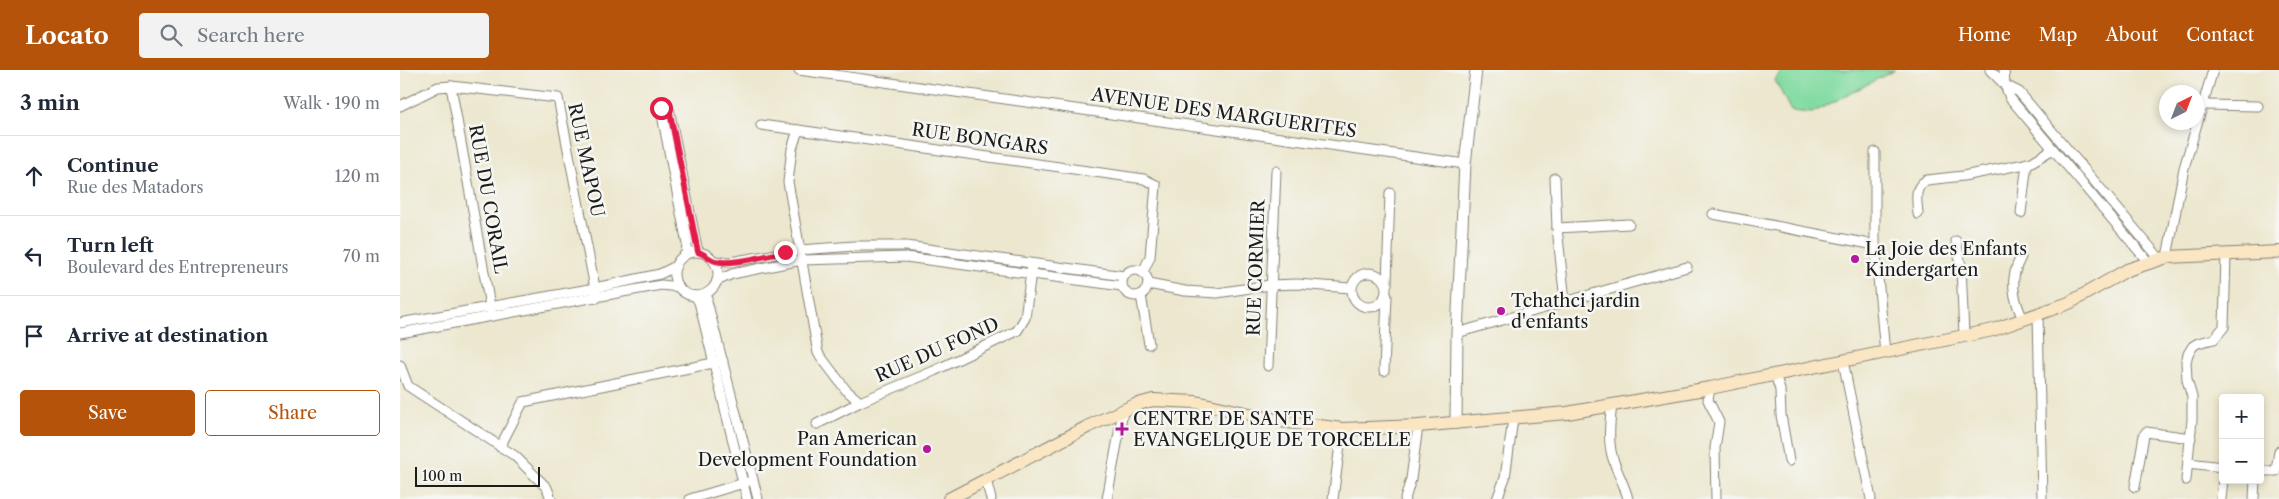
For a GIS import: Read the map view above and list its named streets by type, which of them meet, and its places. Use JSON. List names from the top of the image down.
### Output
{
  "streets": {
    "street": [
      "AVENUE DES MARGUERITES",
      "RUE BONGARS",
      "RUE MAPOU",
      "RUE DU CORAIL",
      "RUE CORMIER",
      "RUE DU FOND"
    ]
  },
  "crossings": [
    ["RUE MAPOU", "RUE DU CORAIL"]
  ],
  "places": {
    "other": ["La Joie des Enfants Kindergarten", "Tchathci jardin d'enfants", "Pan American Development Foundation"],
    "health": ["CENTRE DE SANTE EVANGELIQUE DE TORCELLE"]
  },
  "scale_bar": "100 m",
  "north": "top right",
  "page": {
    "header": "Locato",
    "search": "Search here",
    "nav": [
      "Home",
      "Map",
      "About",
      "Contact"
    ],
    "heading": ["3 min", "Walk · 190 m"],
    "list": [
      ["Continue", "Rue des Matadors", "120 m"],
      ["Turn left", "Boulevard des Entrepreneurs", "70 m"],
      "Arrive at destination"
    ],
    "buttons": ["Save", "Share"],
    "map_buttons": ["+", "−"],
    "scale": "100 m"
  }
}
